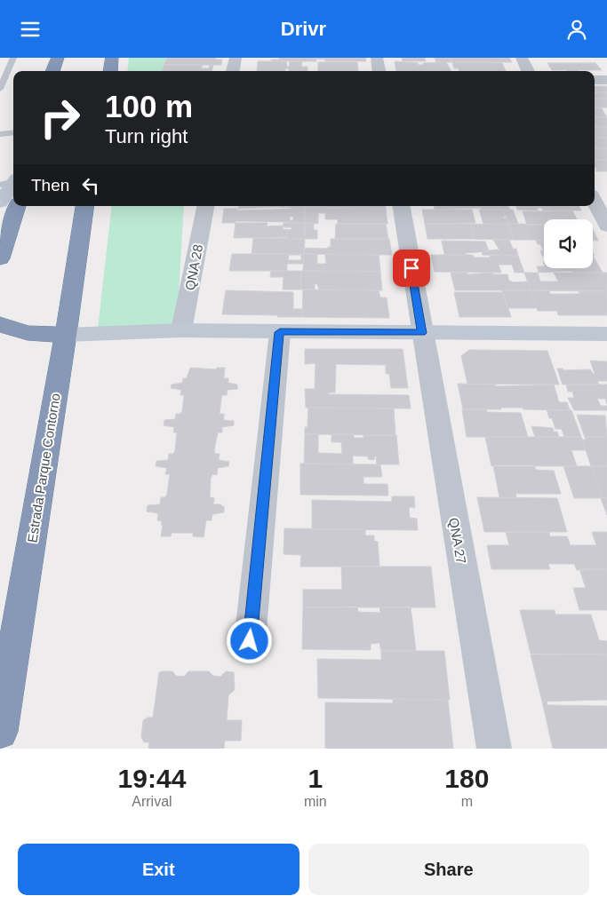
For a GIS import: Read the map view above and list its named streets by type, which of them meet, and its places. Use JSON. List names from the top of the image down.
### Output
{
  "streets": {
    "highway": ["Estrada Parque Contorno"],
    "street": ["QNA 28", "QNA 27"]
  },
  "page": {
    "header": "Drivr",
    "turn": ["100 m", "Turn right"],
    "then": "Then",
    "eta": [
      "19:44",
      "Arrival",
      "1",
      "min",
      "180",
      "m"
    ],
    "buttons": ["Exit", "Share"]
  }
}
